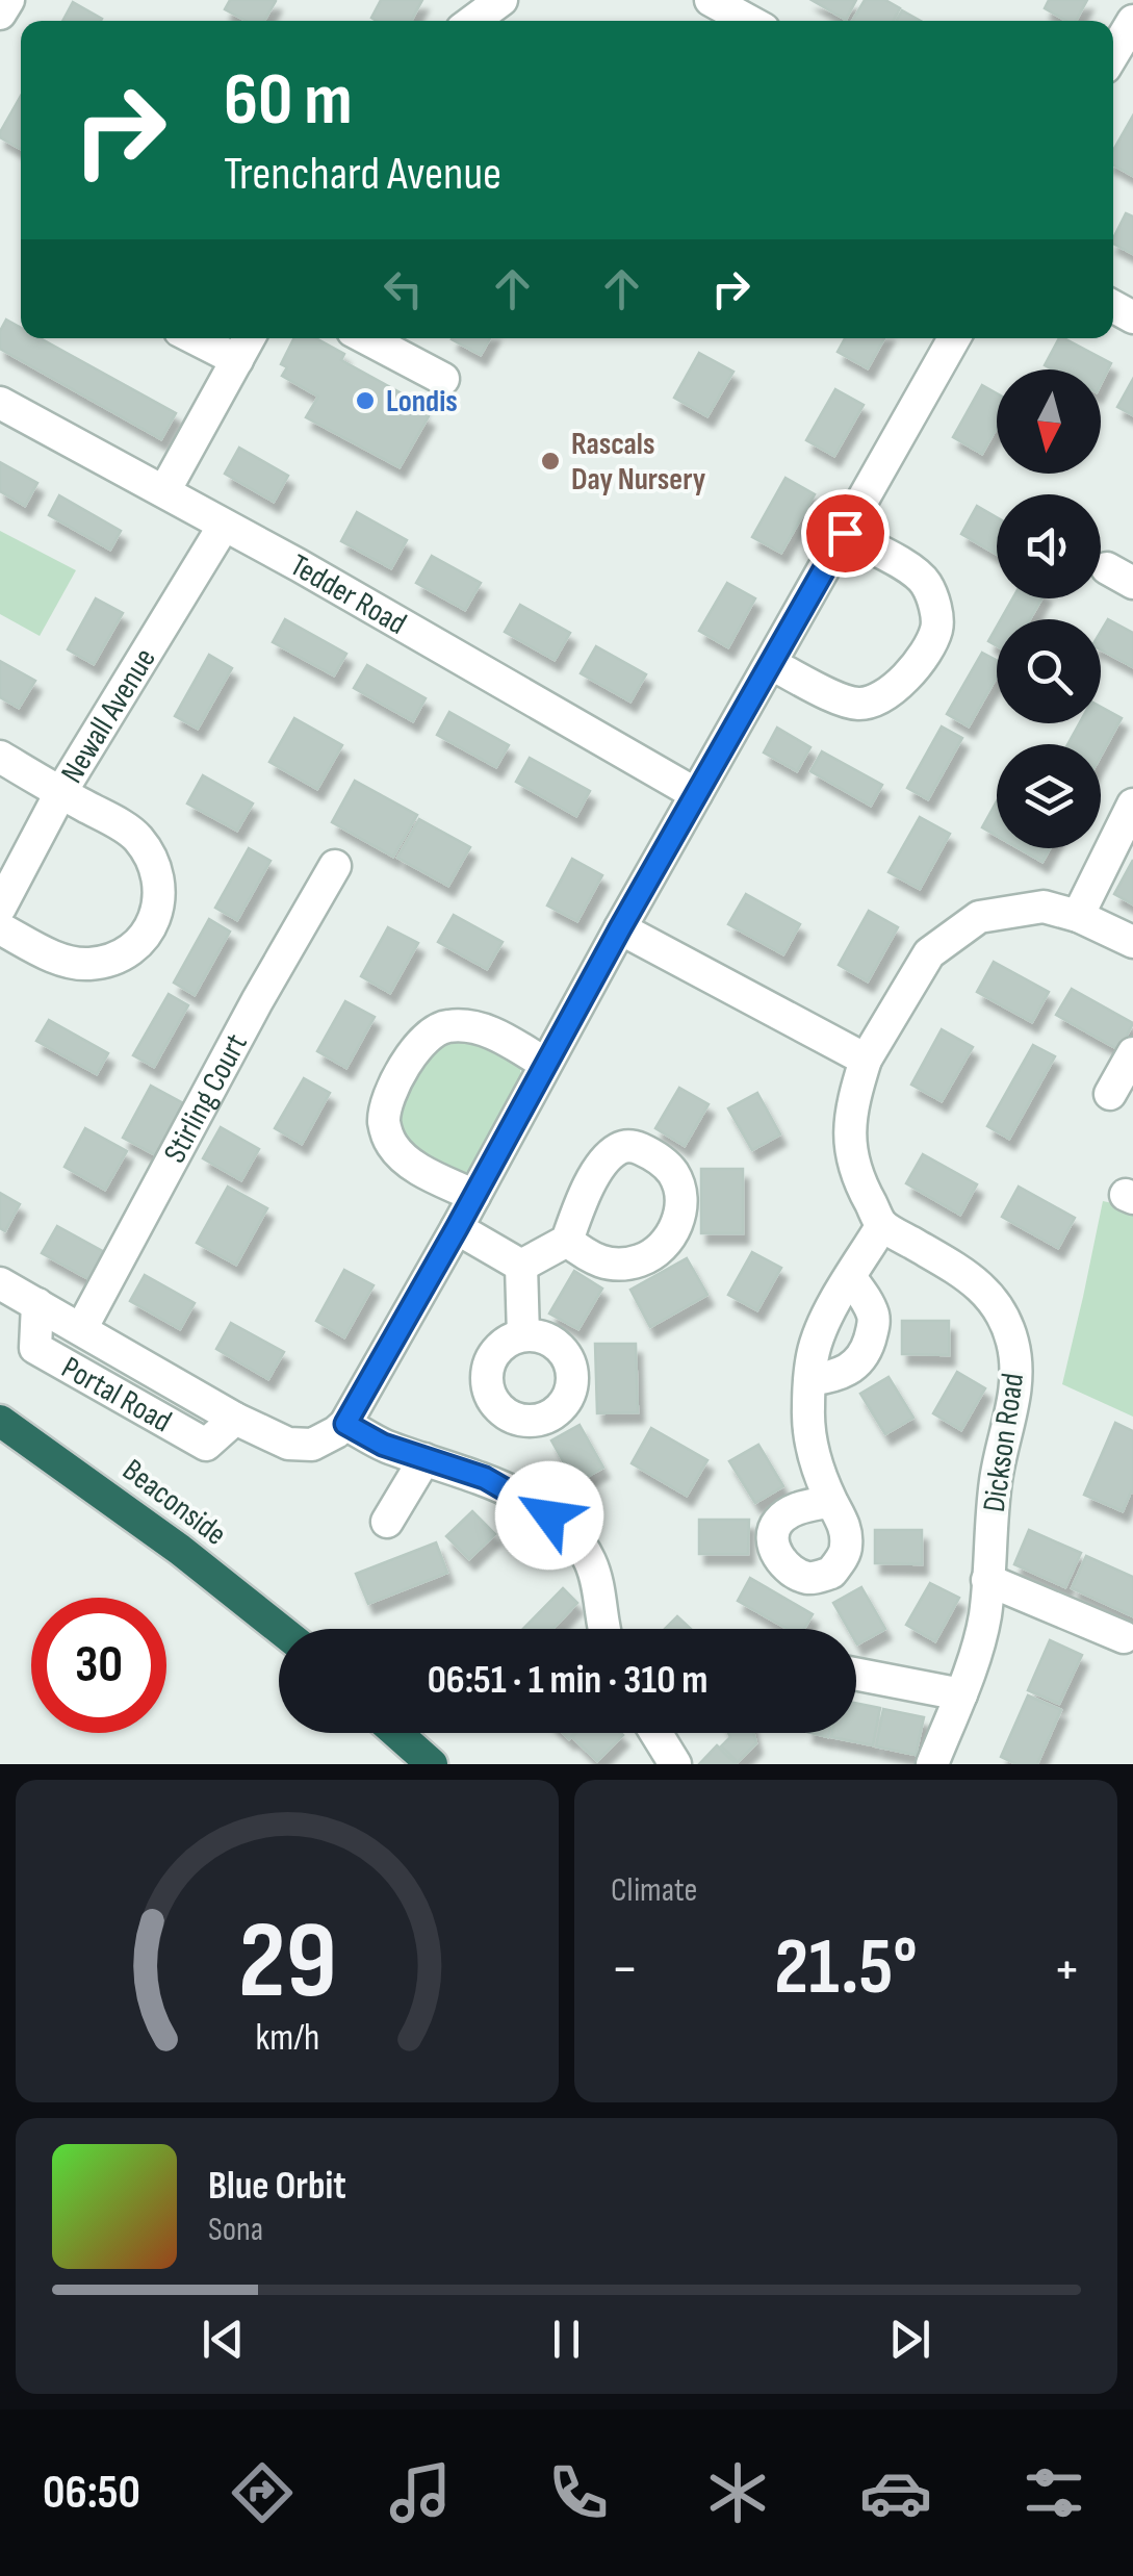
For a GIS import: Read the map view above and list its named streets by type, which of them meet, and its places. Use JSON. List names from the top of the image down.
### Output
{
  "streets": {
    "highway": ["Beaconside"],
    "street": [
      "Tedder Road",
      "Newall Avenue",
      "Stirling Court",
      "Portal Road",
      "Dickson Road"
    ]
  },
  "crossings": [
    ["Tedder Road", "Newall Avenue"],
    ["Stirling Court", "Portal Road"]
  ],
  "places": ["Londis", "Rascals Day Nursery"],
  "north": "bottom",
  "page": {
    "turn": ["60 m", "Trenchard Avenue"],
    "limit": "30",
    "trip": "06:51 · 1 min · 310 m",
    "tile": "Climate",
    "heat": ["−", "21.5°", "+"],
    "song": ["Blue Orbit", "Sona"],
    "tabs": "06:50",
    "gauge": ["29", "km/h"]
  }
}
